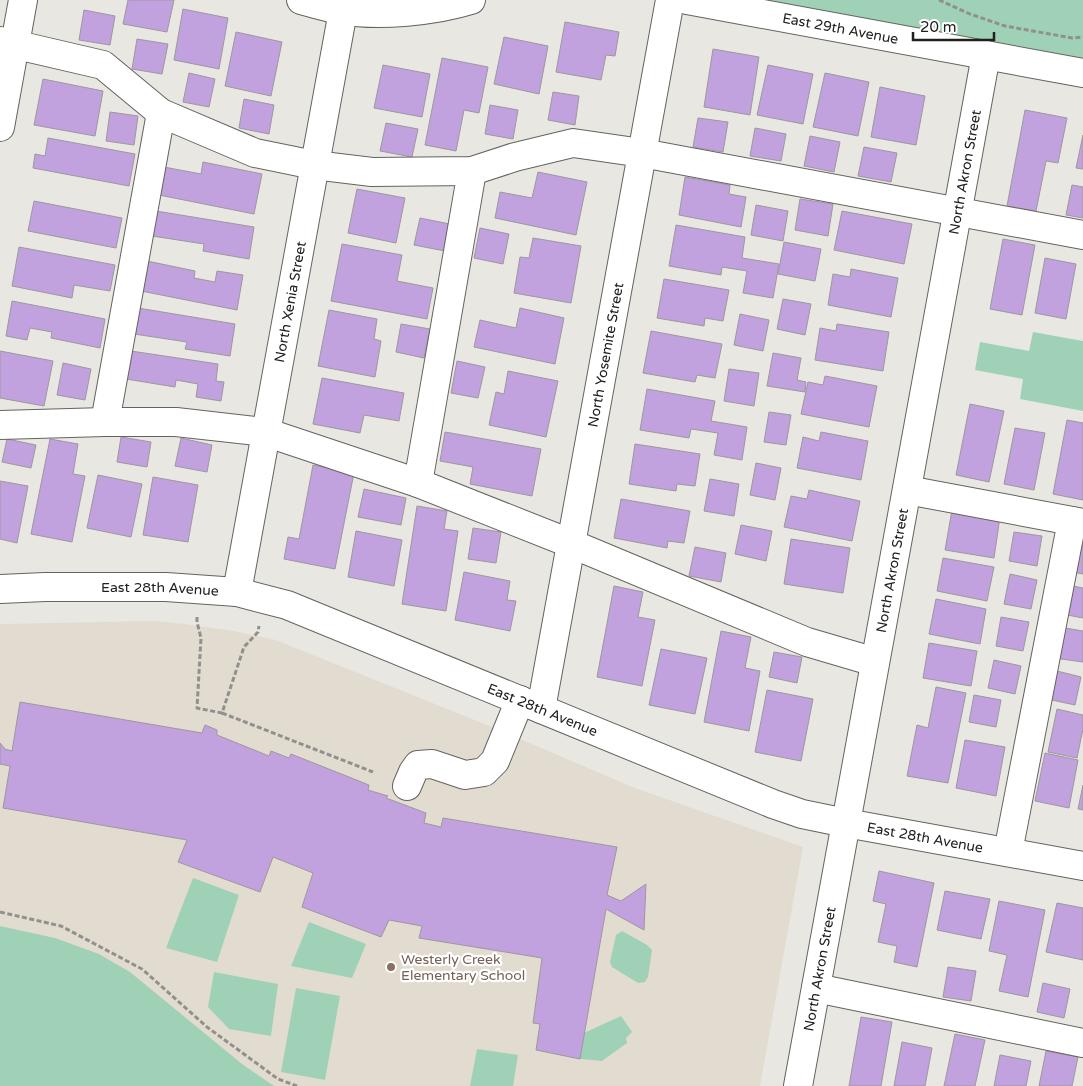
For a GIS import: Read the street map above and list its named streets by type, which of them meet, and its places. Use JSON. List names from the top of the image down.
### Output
{
  "streets": {
    "street": [
      "East 29th Avenue",
      "North Akron Street",
      "North Xenia Street",
      "North Yosemite Street",
      "East 28th Avenue"
    ]
  },
  "crossings": [
    ["East 29th Avenue", "North Akron Street"],
    ["North Akron Street", "East 28th Avenue"],
    ["North Xenia Street", "East 28th Avenue"],
    ["North Yosemite Street", "East 28th Avenue"]
  ],
  "places": ["Westerly Creek Elementary School"],
  "scale_bar": "20 m"
}
